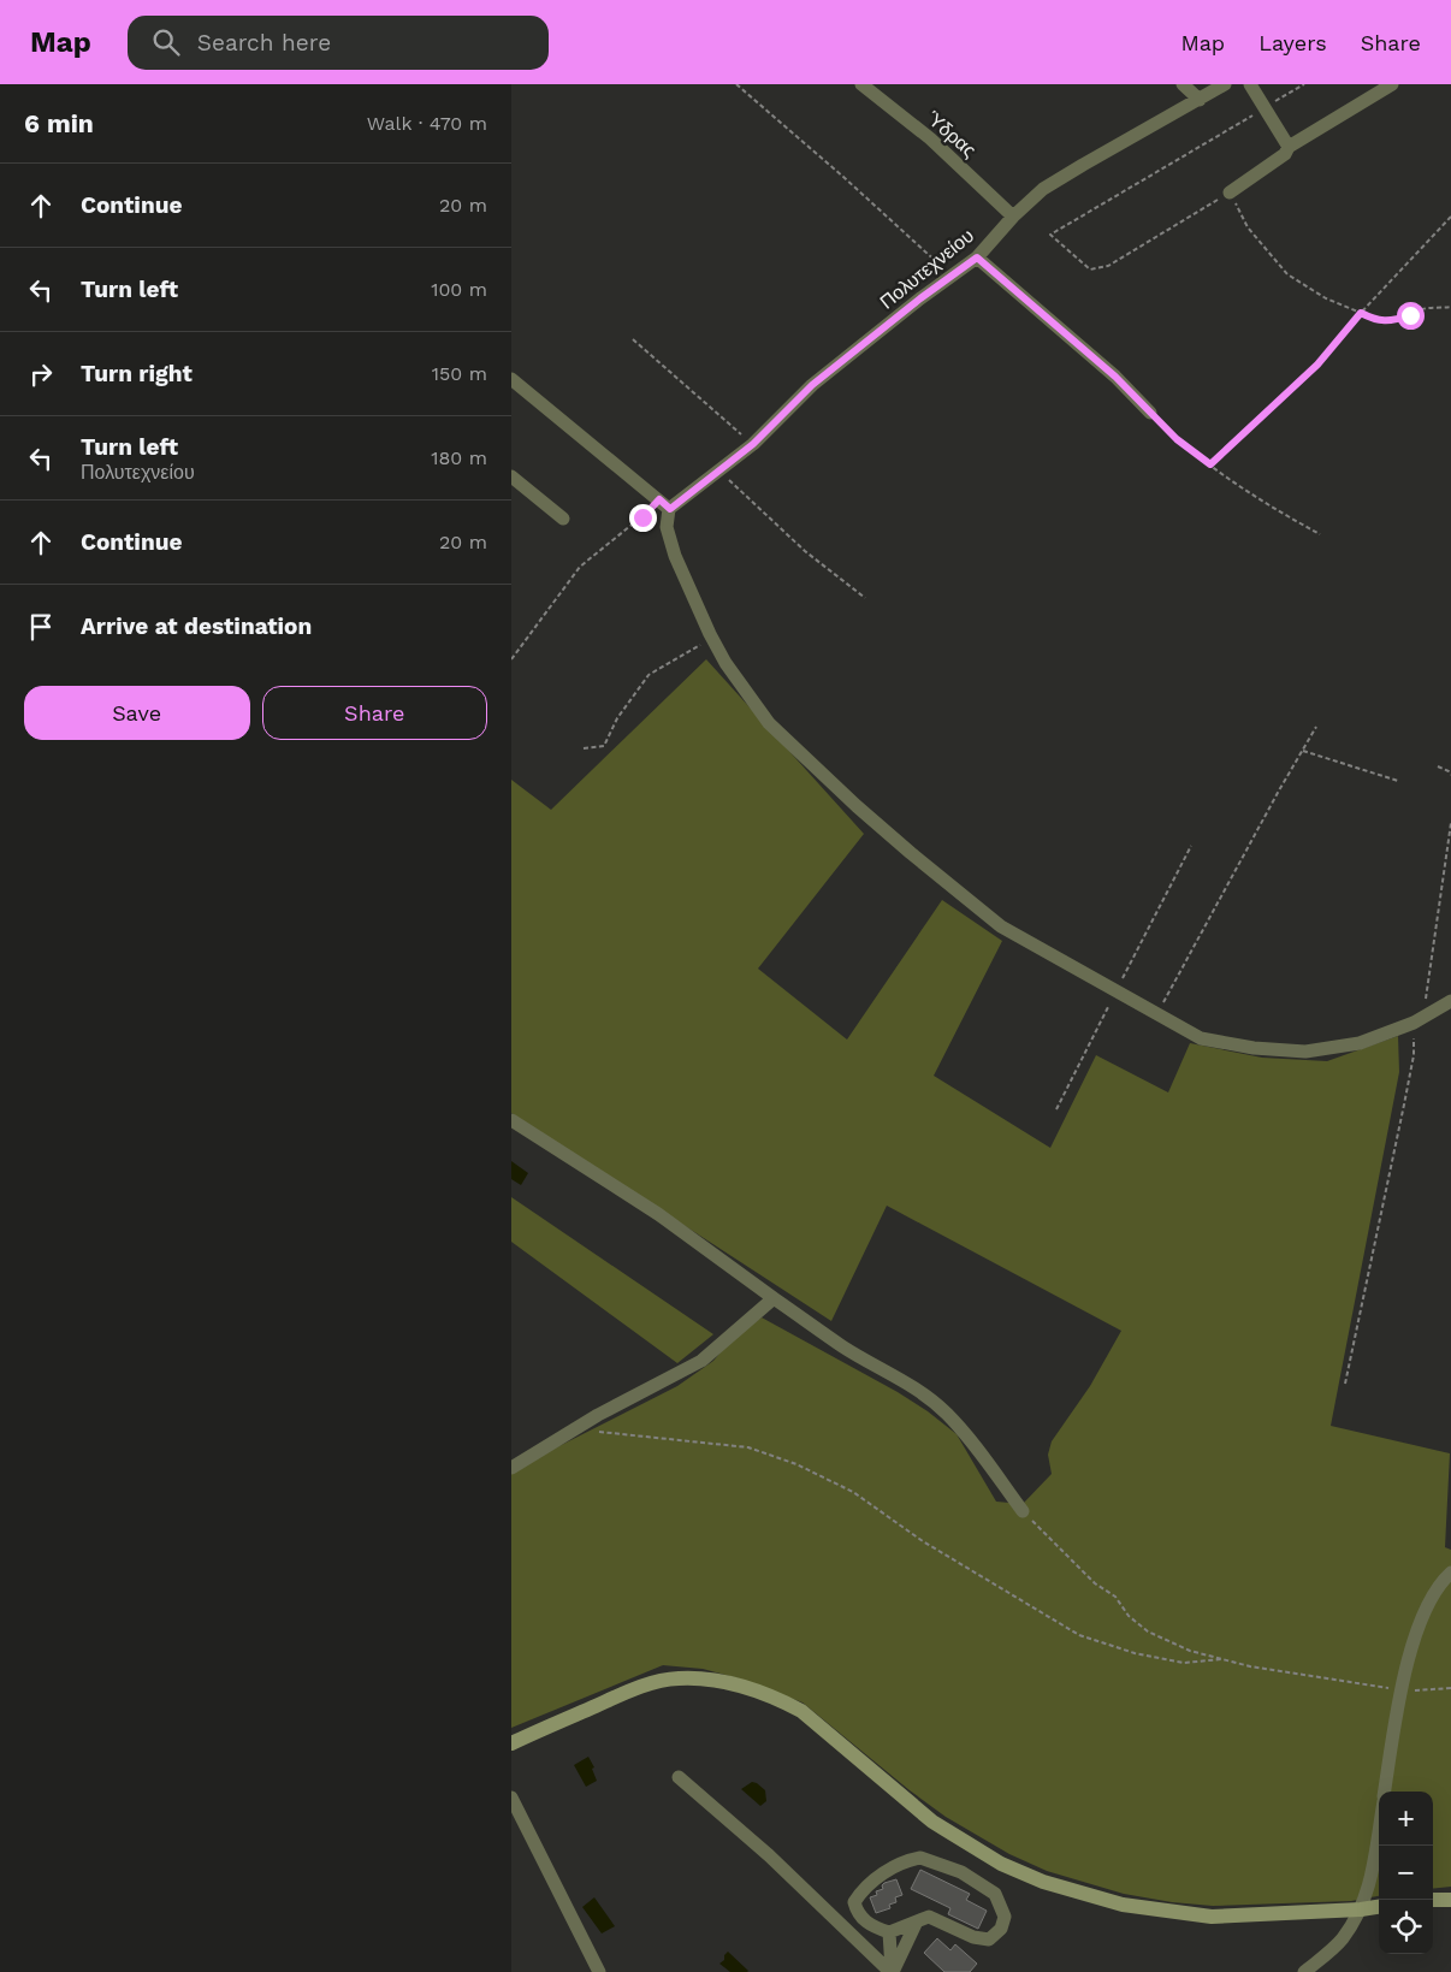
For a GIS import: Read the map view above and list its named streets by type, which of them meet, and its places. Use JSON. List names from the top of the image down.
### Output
{
  "streets": {
    "street": ["Ύδρας", "Πολυτεχνείου"]
  },
  "crossings": [
    ["Ύδρας", "Πολυτεχνείου"]
  ],
  "page": {
    "header": "Map",
    "search": "Search here",
    "nav": ["Map", "Layers", "Share"],
    "heading": ["6 min", "Walk · 470 m"],
    "list": [
      ["Continue", "20 m"],
      ["Turn left", "100 m"],
      ["Turn right", "150 m"],
      ["Turn left", "Πολυτεχνείου", "180 m"],
      ["Continue", "20 m"],
      "Arrive at destination"
    ],
    "buttons": ["Save", "Share"],
    "map_buttons": ["+", "−"]
  }
}
